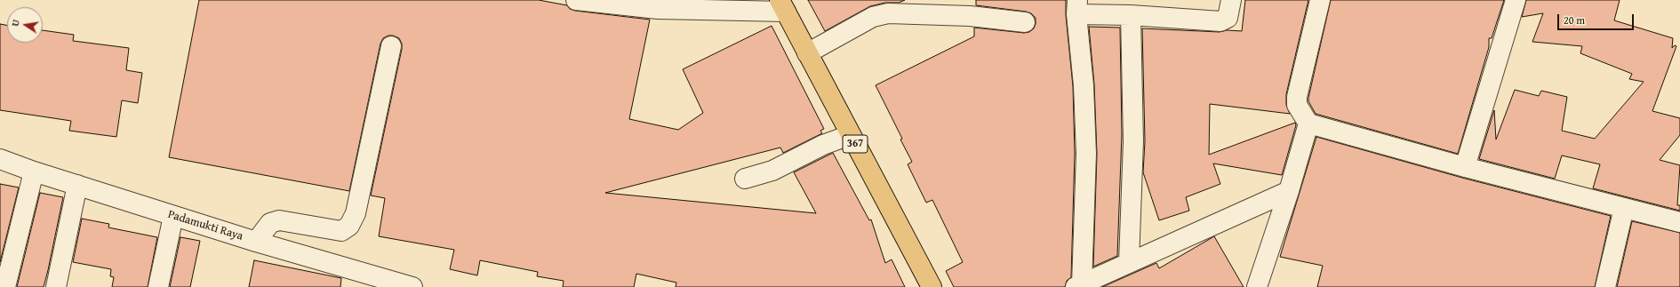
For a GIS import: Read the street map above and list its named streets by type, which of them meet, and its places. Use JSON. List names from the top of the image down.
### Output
{
  "streets": {
    "main road": ["367"],
    "street": ["Padamukti Raya"]
  },
  "scale_bar": "20 m",
  "north": "left"
}
